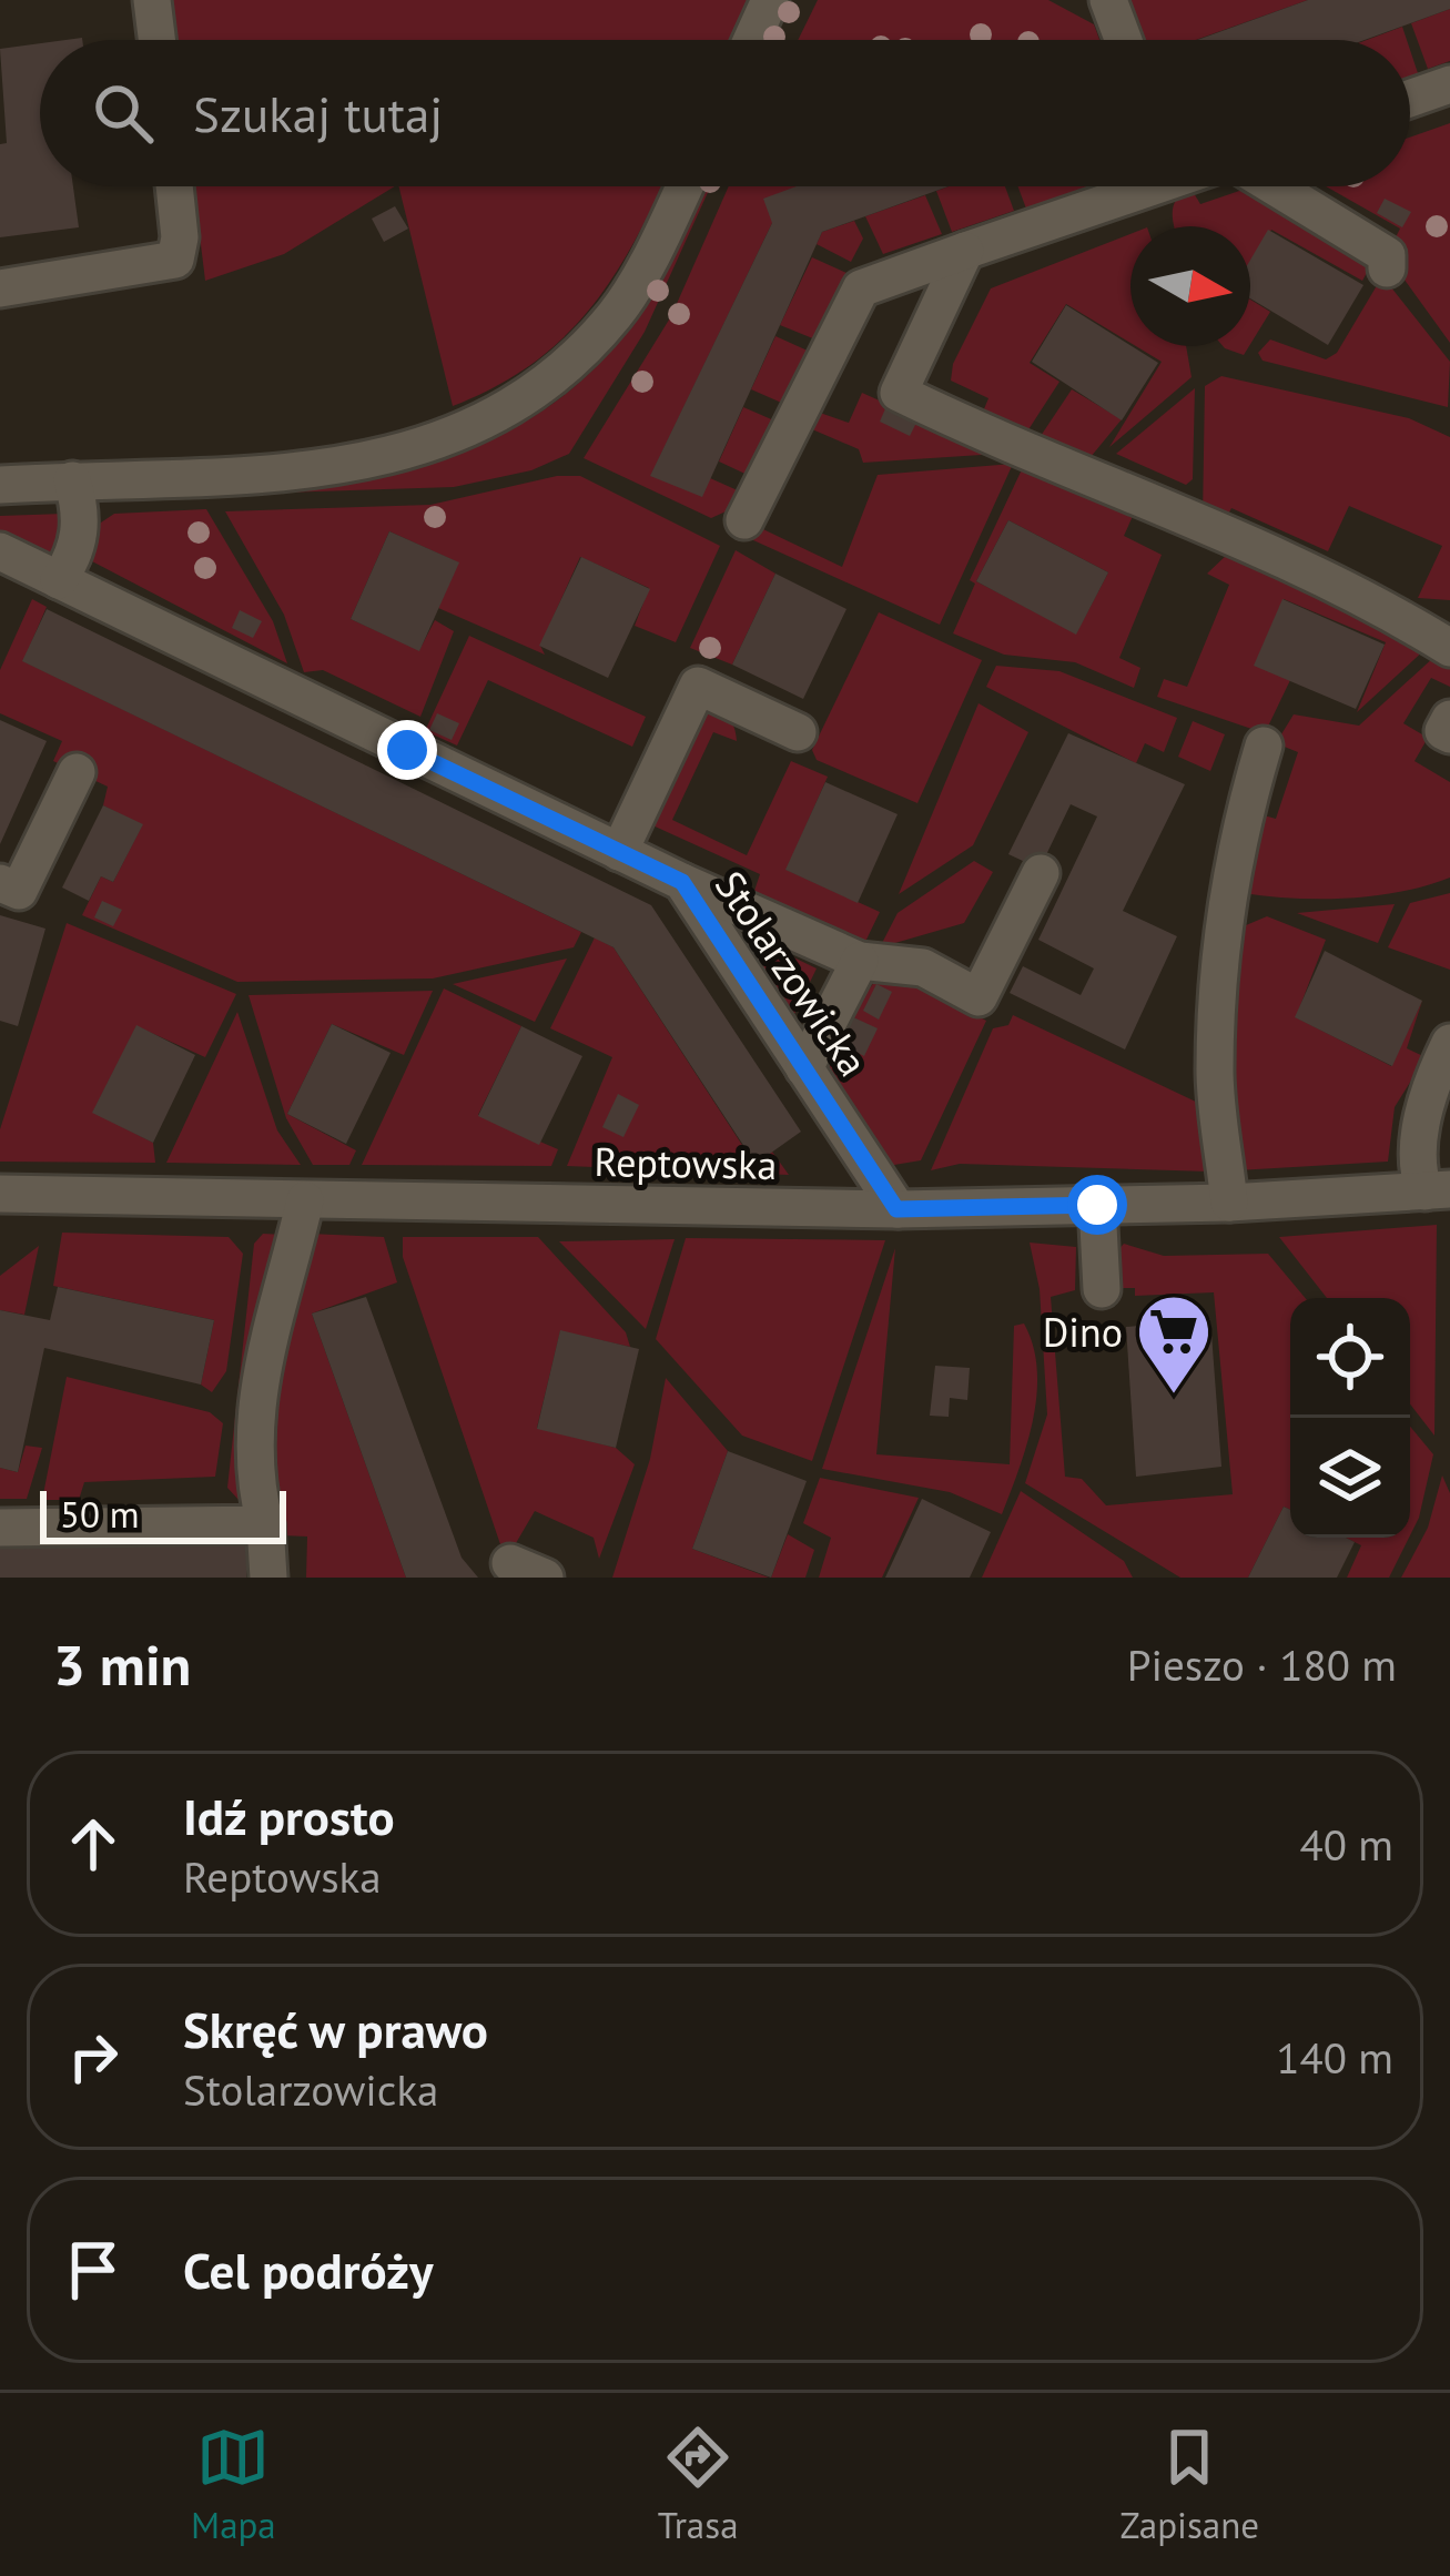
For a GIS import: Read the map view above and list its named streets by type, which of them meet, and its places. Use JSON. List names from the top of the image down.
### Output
{
  "streets": {
    "street": ["Stolarzowicka", "Reptowska"]
  },
  "crossings": [
    ["Stolarzowicka", "Reptowska"]
  ],
  "places": {
    "supermarket": ["Dino"]
  },
  "scale_bar": "50 m",
  "north": "right",
  "page": {
    "search": "Szukaj tutaj",
    "scale": "50 m",
    "heading": ["3 min", "Pieszo · 180 m"],
    "list": [
      ["Idź prosto", "Reptowska", "40 m"],
      ["Skręć w prawo", "Stolarzowicka", "140 m"],
      "Cel podróży"
    ],
    "nav": ["Mapa", "Trasa", "Zapisane"]
  }
}
